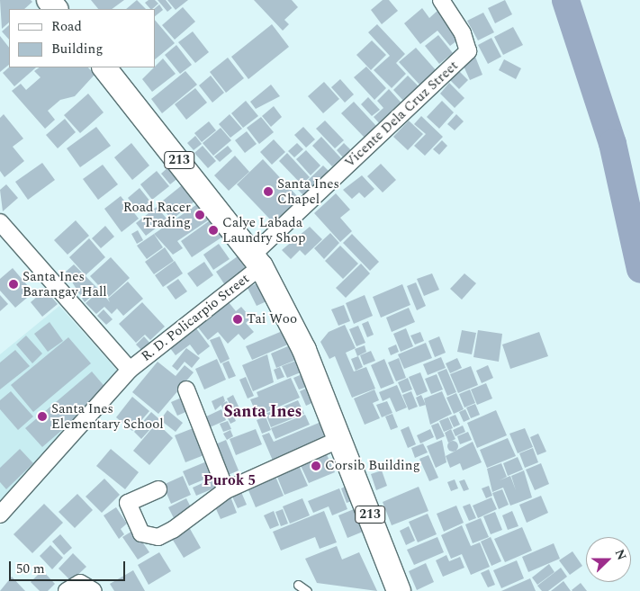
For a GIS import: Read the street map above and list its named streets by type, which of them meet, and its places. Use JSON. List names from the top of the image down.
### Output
{
  "streets": {
    "main road": ["213"],
    "street": ["Vicente Dela Cruz Street", "R. D. Policarpio Street"]
  },
  "crossings": [
    ["Vicente Dela Cruz Street", "213"],
    ["Vicente Dela Cruz Street", "R. D. Policarpio Street"],
    ["213", "R. D. Policarpio Street"]
  ],
  "districts": ["Santa Ines", "Purok 5"],
  "places": [
    "Santa Ines Chapel",
    "Road Racer Trading",
    "Calye Labada Laundry Shop",
    "Santa Ines Barangay Hall",
    "Tai Woo",
    "Santa Ines Elementary School",
    "Corsib Building"
  ],
  "legend": ["Road", "Building"],
  "scale_bar": "50 m",
  "north": "right"
}
